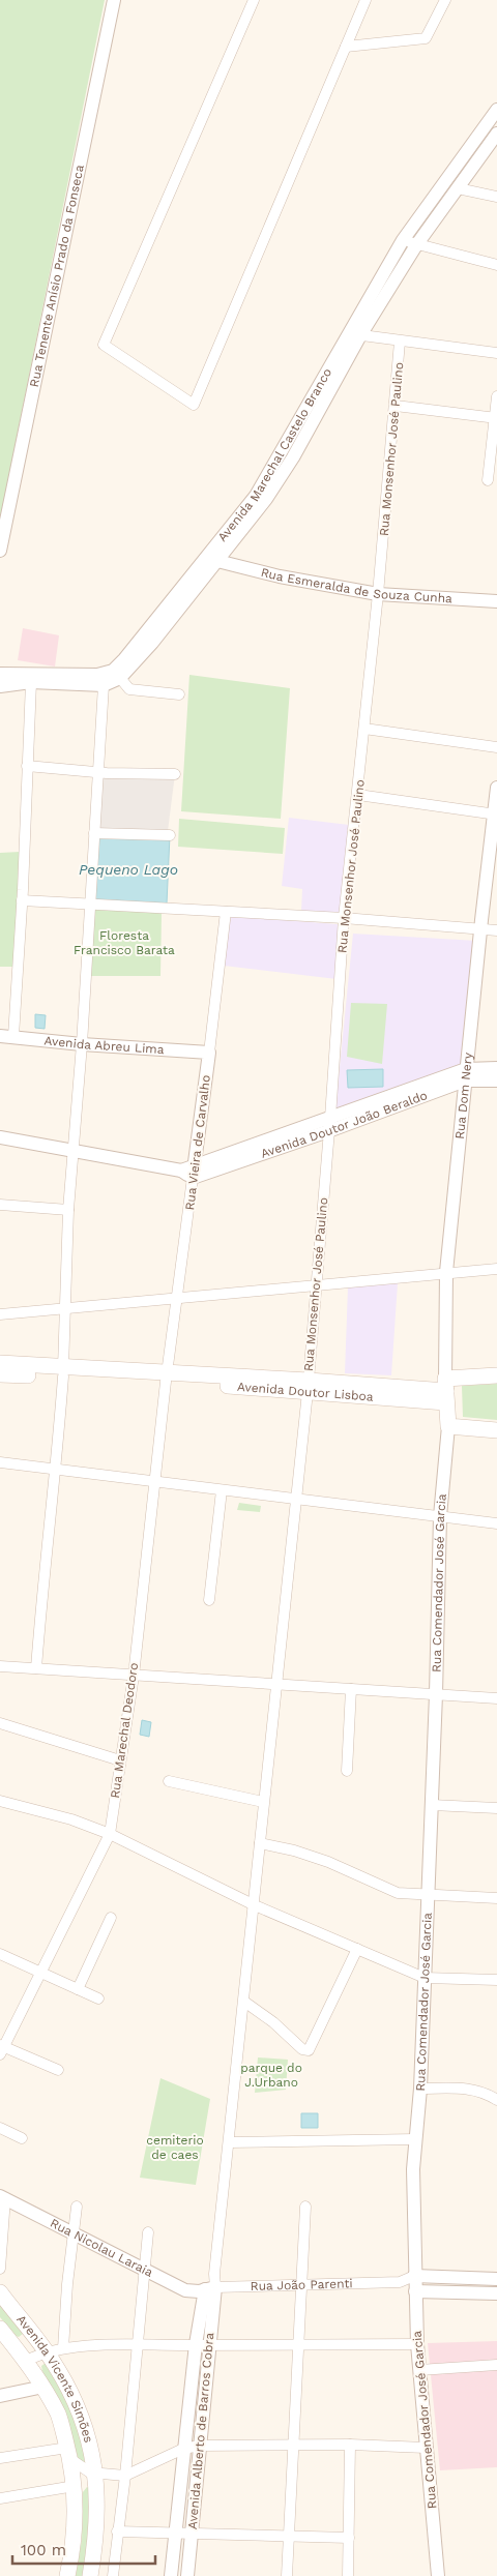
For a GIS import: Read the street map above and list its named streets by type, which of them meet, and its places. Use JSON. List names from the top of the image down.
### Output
{
  "streets": {
    "main road": ["Avenida Doutor Lisboa", "Avenida Vicente Simões"],
    "street": [
      "Rua Tenente Anísio Prado da Fonseca",
      "Rua Monsenhor José Paulino",
      "Avenida Marechal Castelo Branco",
      "Rua Esmeralda de Souza Cunha",
      "Avenida Abreu Lima",
      "Rua Dom Nery",
      "Avenida Doutor João Beraldo",
      "Rua Vieira de Carvalho",
      "Rua Comendador José Garcia",
      "Rua Marechal Deodoro",
      "Rua Nicolau Laraia",
      "Rua João Parenti",
      "Avenida Alberto de Barros Cobra"
    ]
  },
  "crossings": [
    ["Rua Monsenhor José Paulino", "Rua Esmeralda de Souza Cunha"],
    ["Rua Monsenhor José Paulino", "Avenida Doutor João Beraldo"],
    ["Rua Monsenhor José Paulino", "Avenida Doutor Lisboa"],
    ["Rua Monsenhor José Paulino", "Rua Nicolau Laraia"],
    ["Rua Monsenhor José Paulino", "Rua João Parenti"],
    ["Rua Monsenhor José Paulino", "Avenida Alberto de Barros Cobra"],
    ["Avenida Marechal Castelo Branco", "Rua Esmeralda de Souza Cunha"],
    ["Avenida Abreu Lima", "Rua Vieira de Carvalho"],
    ["Rua Dom Nery", "Avenida Doutor João Beraldo"],
    ["Rua Dom Nery", "Avenida Doutor Lisboa"],
    ["Avenida Doutor João Beraldo", "Rua Vieira de Carvalho"],
    ["Rua Vieira de Carvalho", "Avenida Doutor Lisboa"],
    ["Rua Vieira de Carvalho", "Rua Marechal Deodoro"],
    ["Avenida Doutor Lisboa", "Rua Marechal Deodoro"],
    ["Rua Comendador José Garcia", "Rua João Parenti"],
    ["Rua Nicolau Laraia", "Rua João Parenti"],
    ["Rua Nicolau Laraia", "Avenida Alberto de Barros Cobra"],
    ["Rua João Parenti", "Avenida Alberto de Barros Cobra"]
  ],
  "water": ["Pequeno Lago"],
  "parks": ["Floresta Francisco Barata", "parque do J.Urbano", "cemiterio de caes"],
  "scale_bar": "100 m"
}
